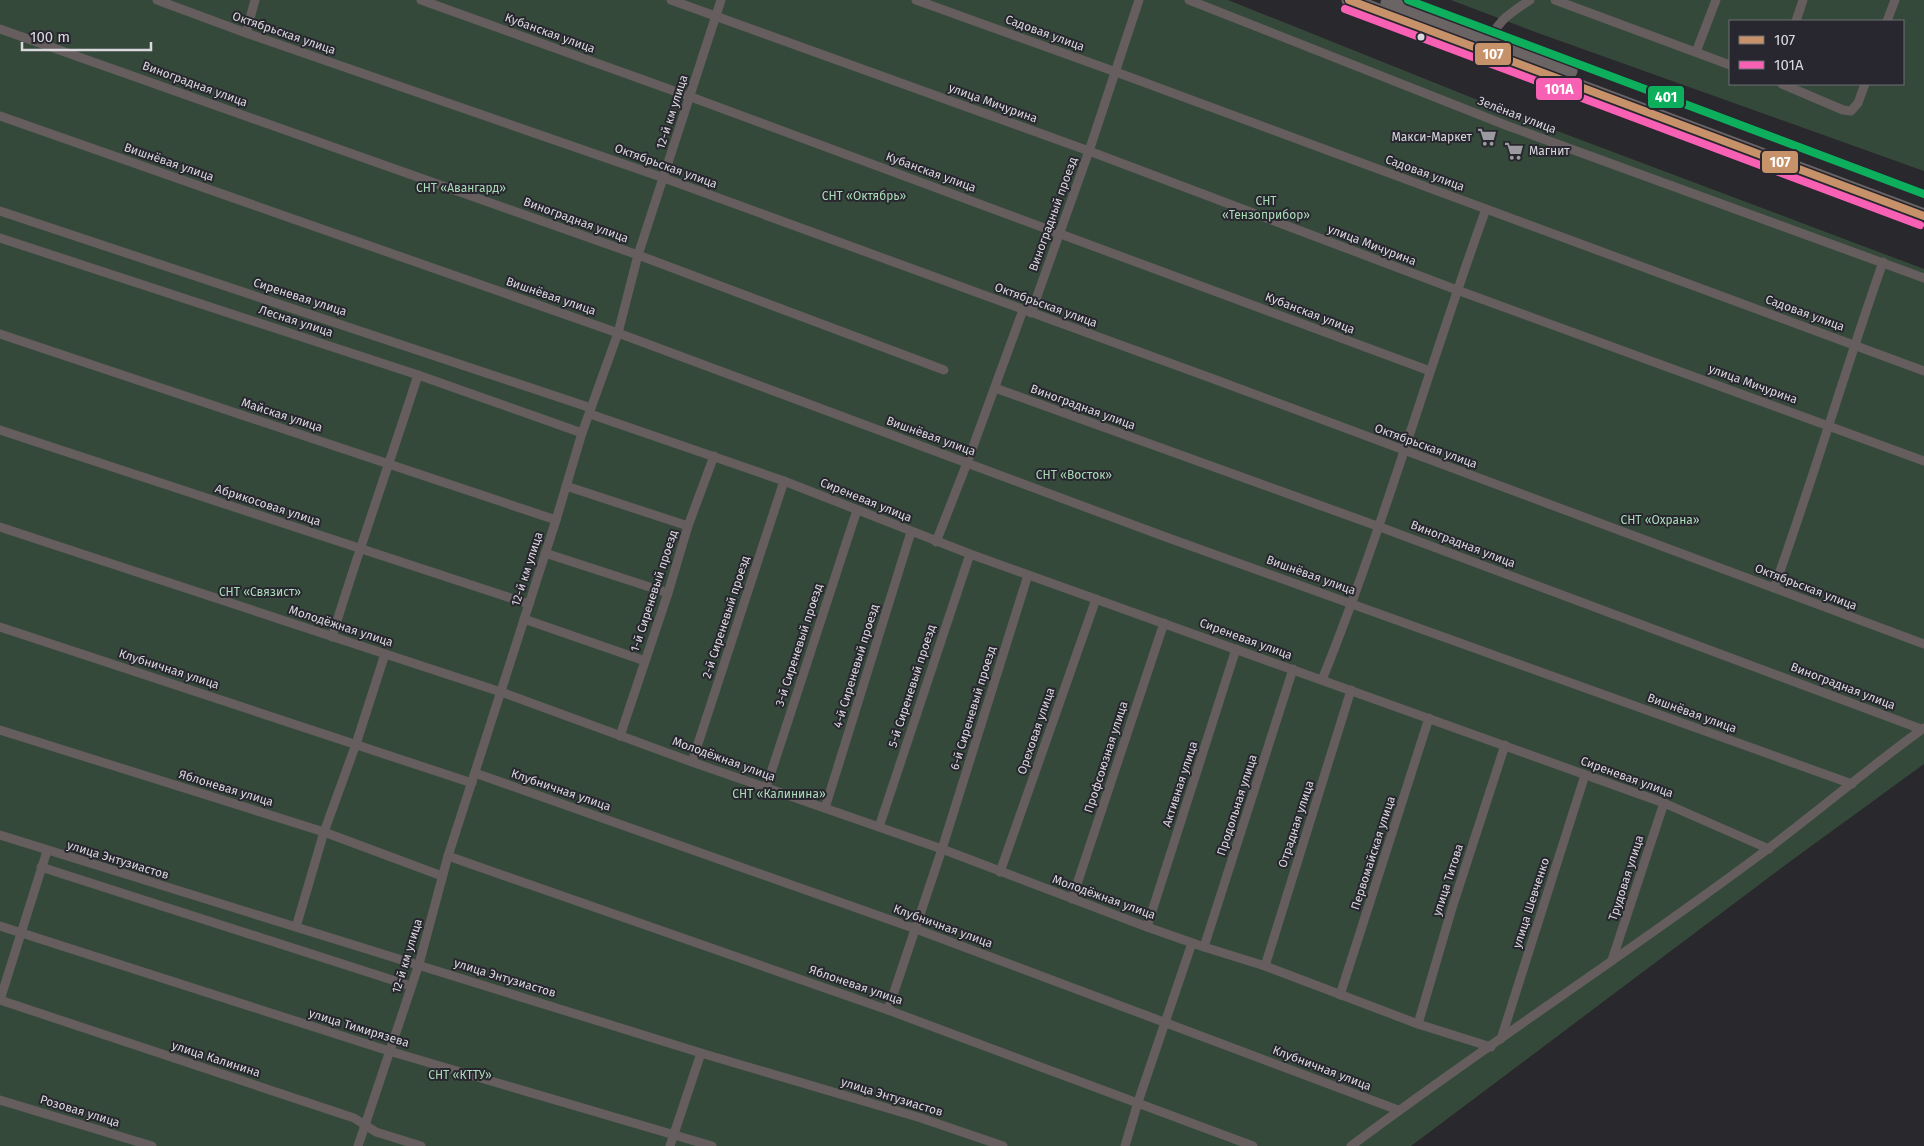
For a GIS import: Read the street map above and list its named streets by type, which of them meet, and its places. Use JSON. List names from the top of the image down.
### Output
{
  "streets": {
    "street": [
      "Октябрьская улица",
      "Кубанская улица",
      "Садовая улица",
      "Виноградная улица",
      "улица Мичурина",
      "12-й км улица",
      "Зелёная улица",
      "Вишнёвая улица",
      "Виноградный проезд",
      "Сиреневая улица",
      "Лесная улица",
      "Майская улица",
      "Абрикосовая улица",
      "1-й Сиреневый проезд",
      "2-й Сиреневый проезд",
      "Молодёжная улица",
      "3-й Сиреневый проезд",
      "4-й Сиреневый проезд",
      "Клубничная улица",
      "5-й Сиреневый проезд",
      "6-й Сиреневый проезд",
      "Ореховая улица",
      "Профсоюзная улица",
      "Активная улица",
      "Яблоневая улица",
      "Продольная улица",
      "Отрадная улица",
      "Первомайская улица",
      "улица Энтузиастов",
      "Трудовая улица",
      "улица Титова",
      "улица Шевченко",
      "улица Тимирязева",
      "улица Калинина",
      "Розовая улица"
    ]
  },
  "crossings": [
    ["Октябрьская улица", "12-й км улица"],
    ["Октябрьская улица", "Виноградный проезд"],
    ["Кубанская улица", "12-й км улица"],
    ["Кубанская улица", "Виноградный проезд"],
    ["Садовая улица", "Виноградный проезд"],
    ["Виноградная улица", "12-й км улица"],
    ["Виноградная улица", "Виноградный проезд"],
    ["улица Мичурина", "12-й км улица"],
    ["улица Мичурина", "Виноградный проезд"],
    ["12-й км улица", "Вишнёвая улица"],
    ["12-й км улица", "Сиреневая улица"],
    ["12-й км улица", "Лесная улица"],
    ["12-й км улица", "Майская улица"],
    ["12-й км улица", "Абрикосовая улица"],
    ["12-й км улица", "Молодёжная улица"],
    ["12-й км улица", "Клубничная улица"],
    ["12-й км улица", "Яблоневая улица"],
    ["12-й км улица", "улица Энтузиастов"],
    ["12-й км улица", "улица Тимирязева"],
    ["12-й км улица", "улица Калинина"],
    ["Вишнёвая улица", "Виноградный проезд"],
    ["Виноградный проезд", "Сиреневая улица"],
    ["Сиреневая улица", "1-й Сиреневый проезд"],
    ["Сиреневая улица", "2-й Сиреневый проезд"],
    ["Сиреневая улица", "3-й Сиреневый проезд"],
    ["Сиреневая улица", "4-й Сиреневый проезд"],
    ["Сиреневая улица", "5-й Сиреневый проезд"],
    ["Сиреневая улица", "6-й Сиреневый проезд"],
    ["Сиреневая улица", "Ореховая улица"],
    ["Сиреневая улица", "Профсоюзная улица"],
    ["Сиреневая улица", "Активная улица"],
    ["Сиреневая улица", "Продольная улица"],
    ["Сиреневая улица", "Отрадная улица"],
    ["Сиреневая улица", "Первомайская улица"],
    ["Сиреневая улица", "Трудовая улица"],
    ["Сиреневая улица", "улица Титова"],
    ["Сиреневая улица", "улица Шевченко"],
    ["1-й Сиреневый проезд", "Молодёжная улица"],
    ["2-й Сиреневый проезд", "Молодёжная улица"],
    ["Молодёжная улица", "3-й Сиреневый проезд"],
    ["Молодёжная улица", "4-й Сиреневый проезд"],
    ["Молодёжная улица", "5-й Сиреневый проезд"],
    ["Молодёжная улица", "6-й Сиреневый проезд"],
    ["Молодёжная улица", "Ореховая улица"],
    ["Молодёжная улица", "Профсоюзная улица"],
    ["Молодёжная улица", "Активная улица"],
    ["Молодёжная улица", "Продольная улица"],
    ["Молодёжная улица", "Отрадная улица"],
    ["Молодёжная улица", "Первомайская улица"],
    ["Молодёжная улица", "улица Титова"],
    ["Клубничная улица", "6-й Сиреневый проезд"],
    ["6-й Сиреневый проезд", "Яблоневая улица"]
  ],
  "parks": [
    "СНТ «Авангард»",
    "СНТ «Октябрь»",
    "СНТ «Тензоприбор»",
    "СНТ «Восток»",
    "СНТ «Охрана»",
    "СНТ «Связист»",
    "СНТ «Калинина»",
    "СНТ «КТТУ»"
  ],
  "places": {
    "supermarket": ["Макси-Маркет", "Магнит"]
  },
  "lines": ["transit line 107", "transit line 401", "transit line 101А"],
  "legend": ["107", "101А"],
  "scale_bar": "100 m"
}
